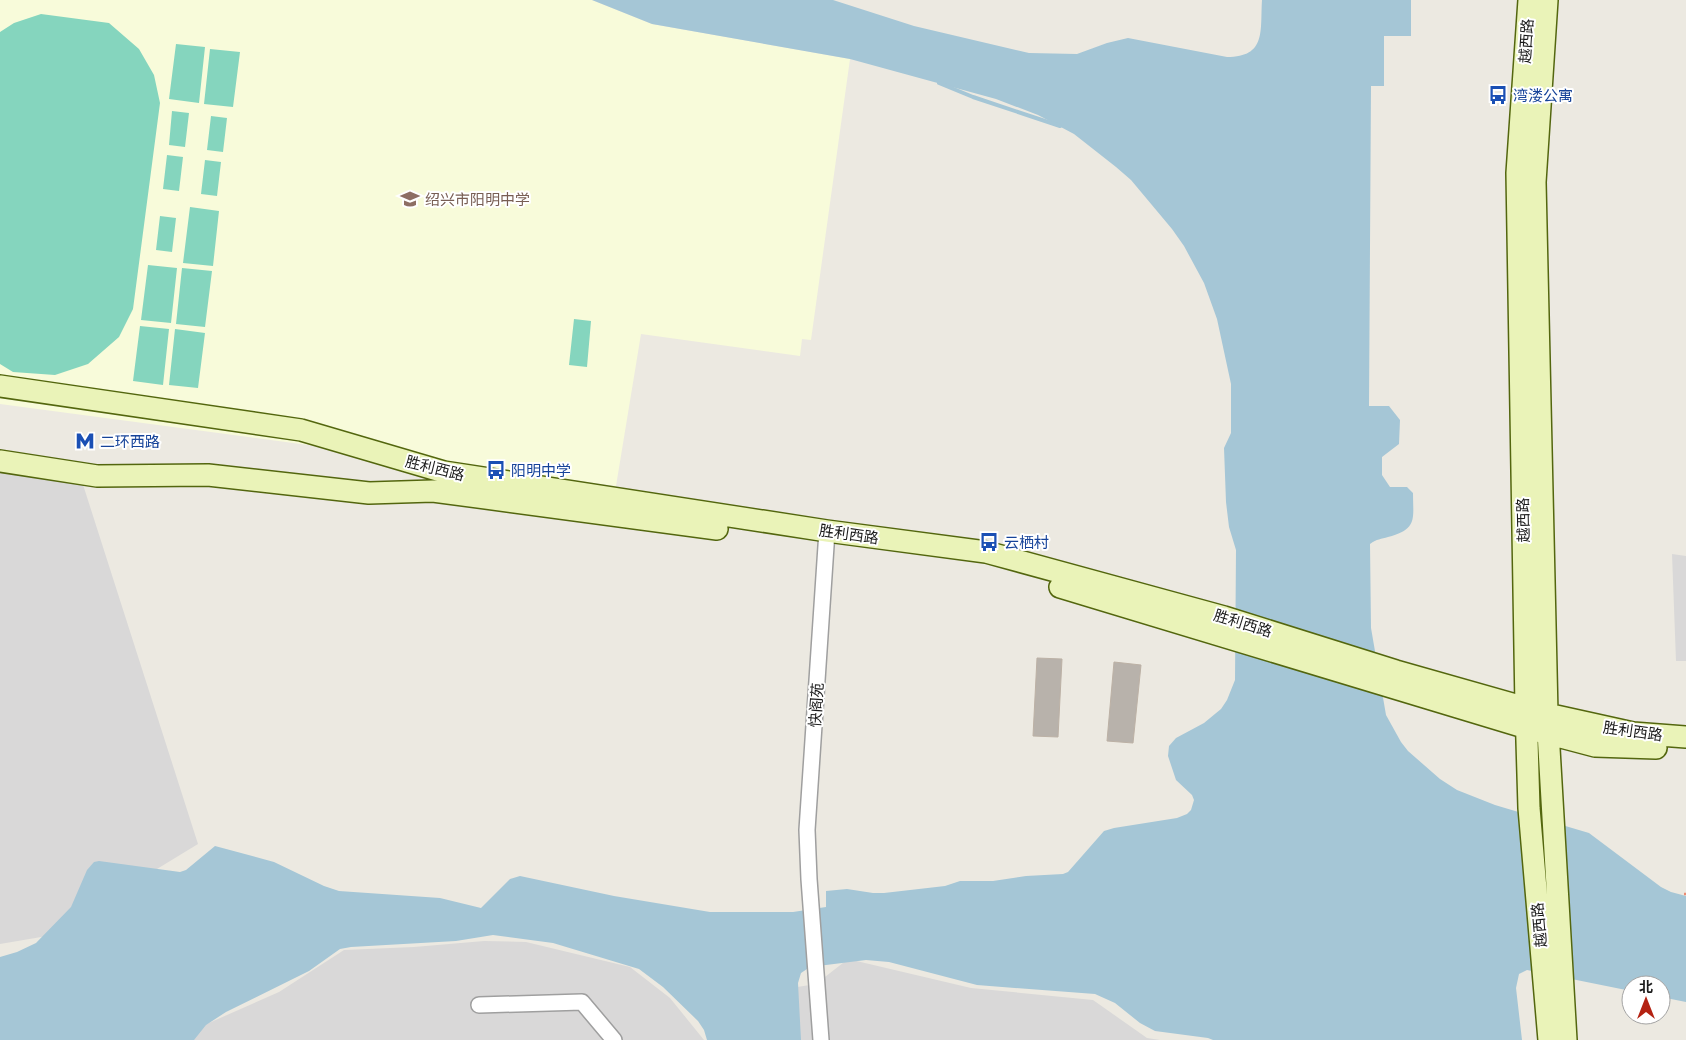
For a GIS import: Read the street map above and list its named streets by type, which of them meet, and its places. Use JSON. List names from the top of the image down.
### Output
{
  "streets": {
    "main road": ["越西路", "胜利西路"],
    "street": ["快阁苑"]
  },
  "crossings": [
    ["越西路", "胜利西路"],
    ["胜利西路", "快阁苑"]
  ],
  "places": {
    "bus stop": ["湾溇公寓", "阳明中学", "云栖村"],
    "school or university": ["绍兴市阳明中学"],
    "metro station": ["二环西路"]
  },
  "north": "top"
}
